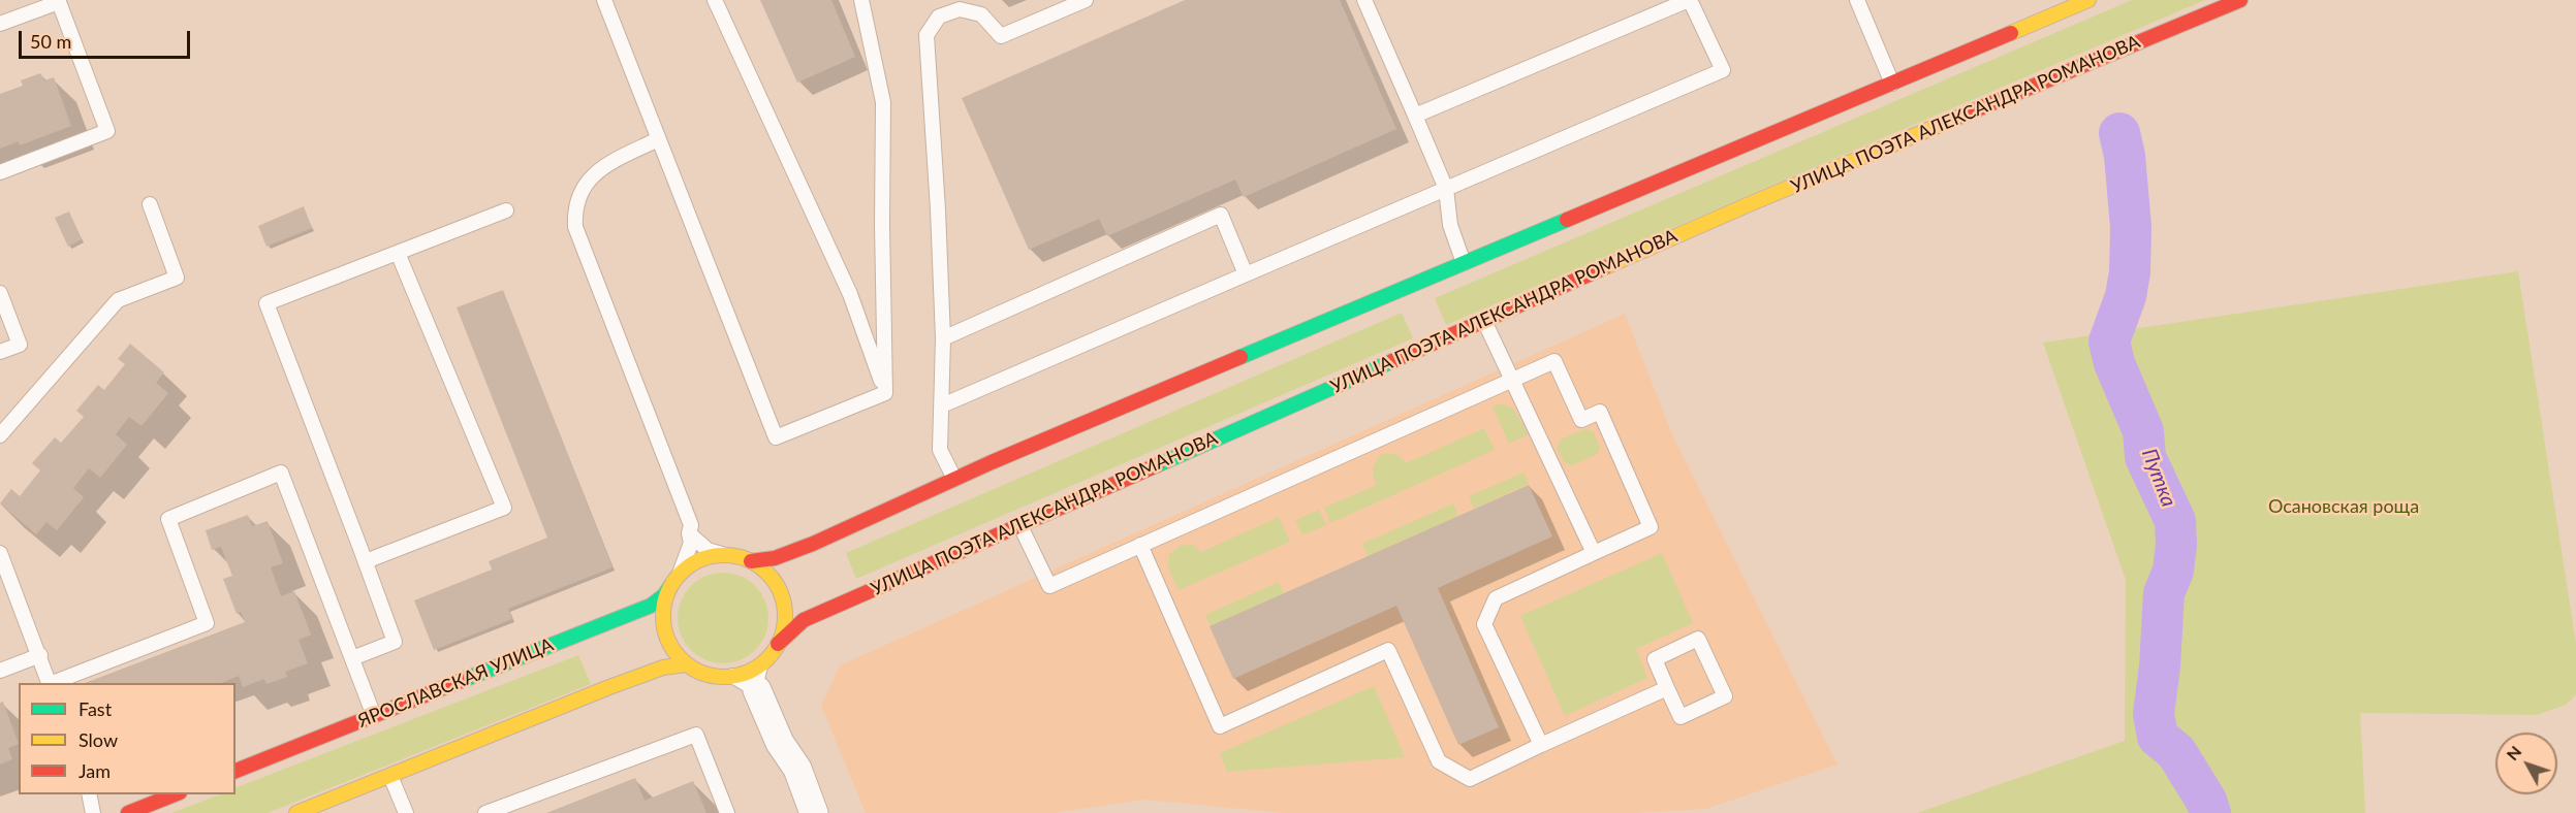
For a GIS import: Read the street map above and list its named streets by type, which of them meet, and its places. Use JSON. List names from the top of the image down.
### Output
{
  "streets": {
    "main road": ["УЛИЦА ПОЭТА АЛЕКСАНДРА РОМАНОВА", "ЯРОСЛАВСКАЯ УЛИЦА"]
  },
  "water": ["Путка"],
  "parks": ["Осановская роща"],
  "legend": ["Fast", "Slow", "Jam"],
  "scale_bar": "50 m",
  "north": "top left"
}
